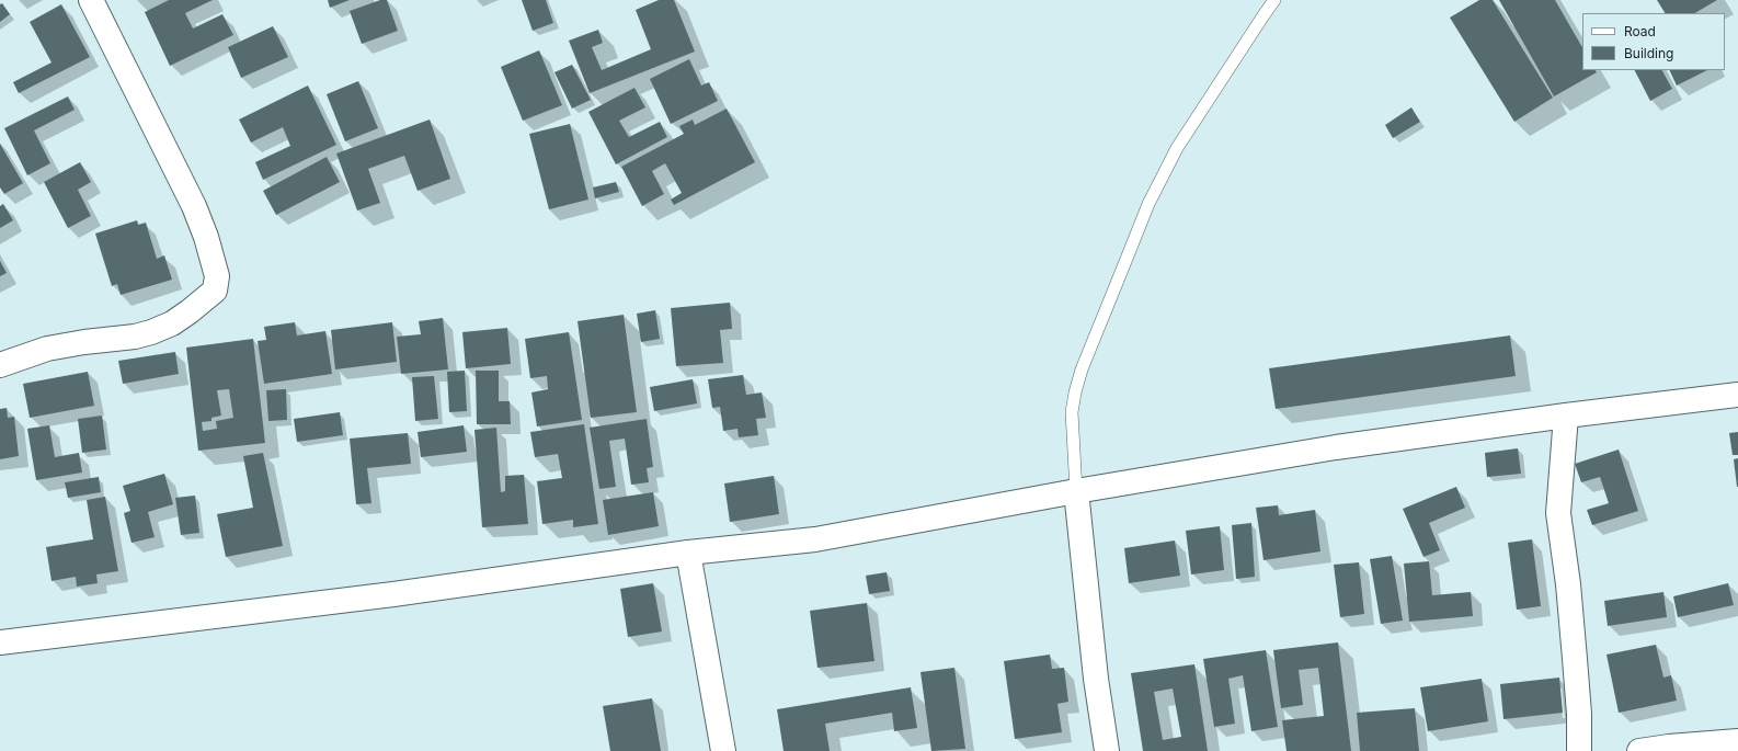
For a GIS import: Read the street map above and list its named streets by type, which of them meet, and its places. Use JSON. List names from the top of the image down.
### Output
{
  "legend": ["Road", "Building"]
}
